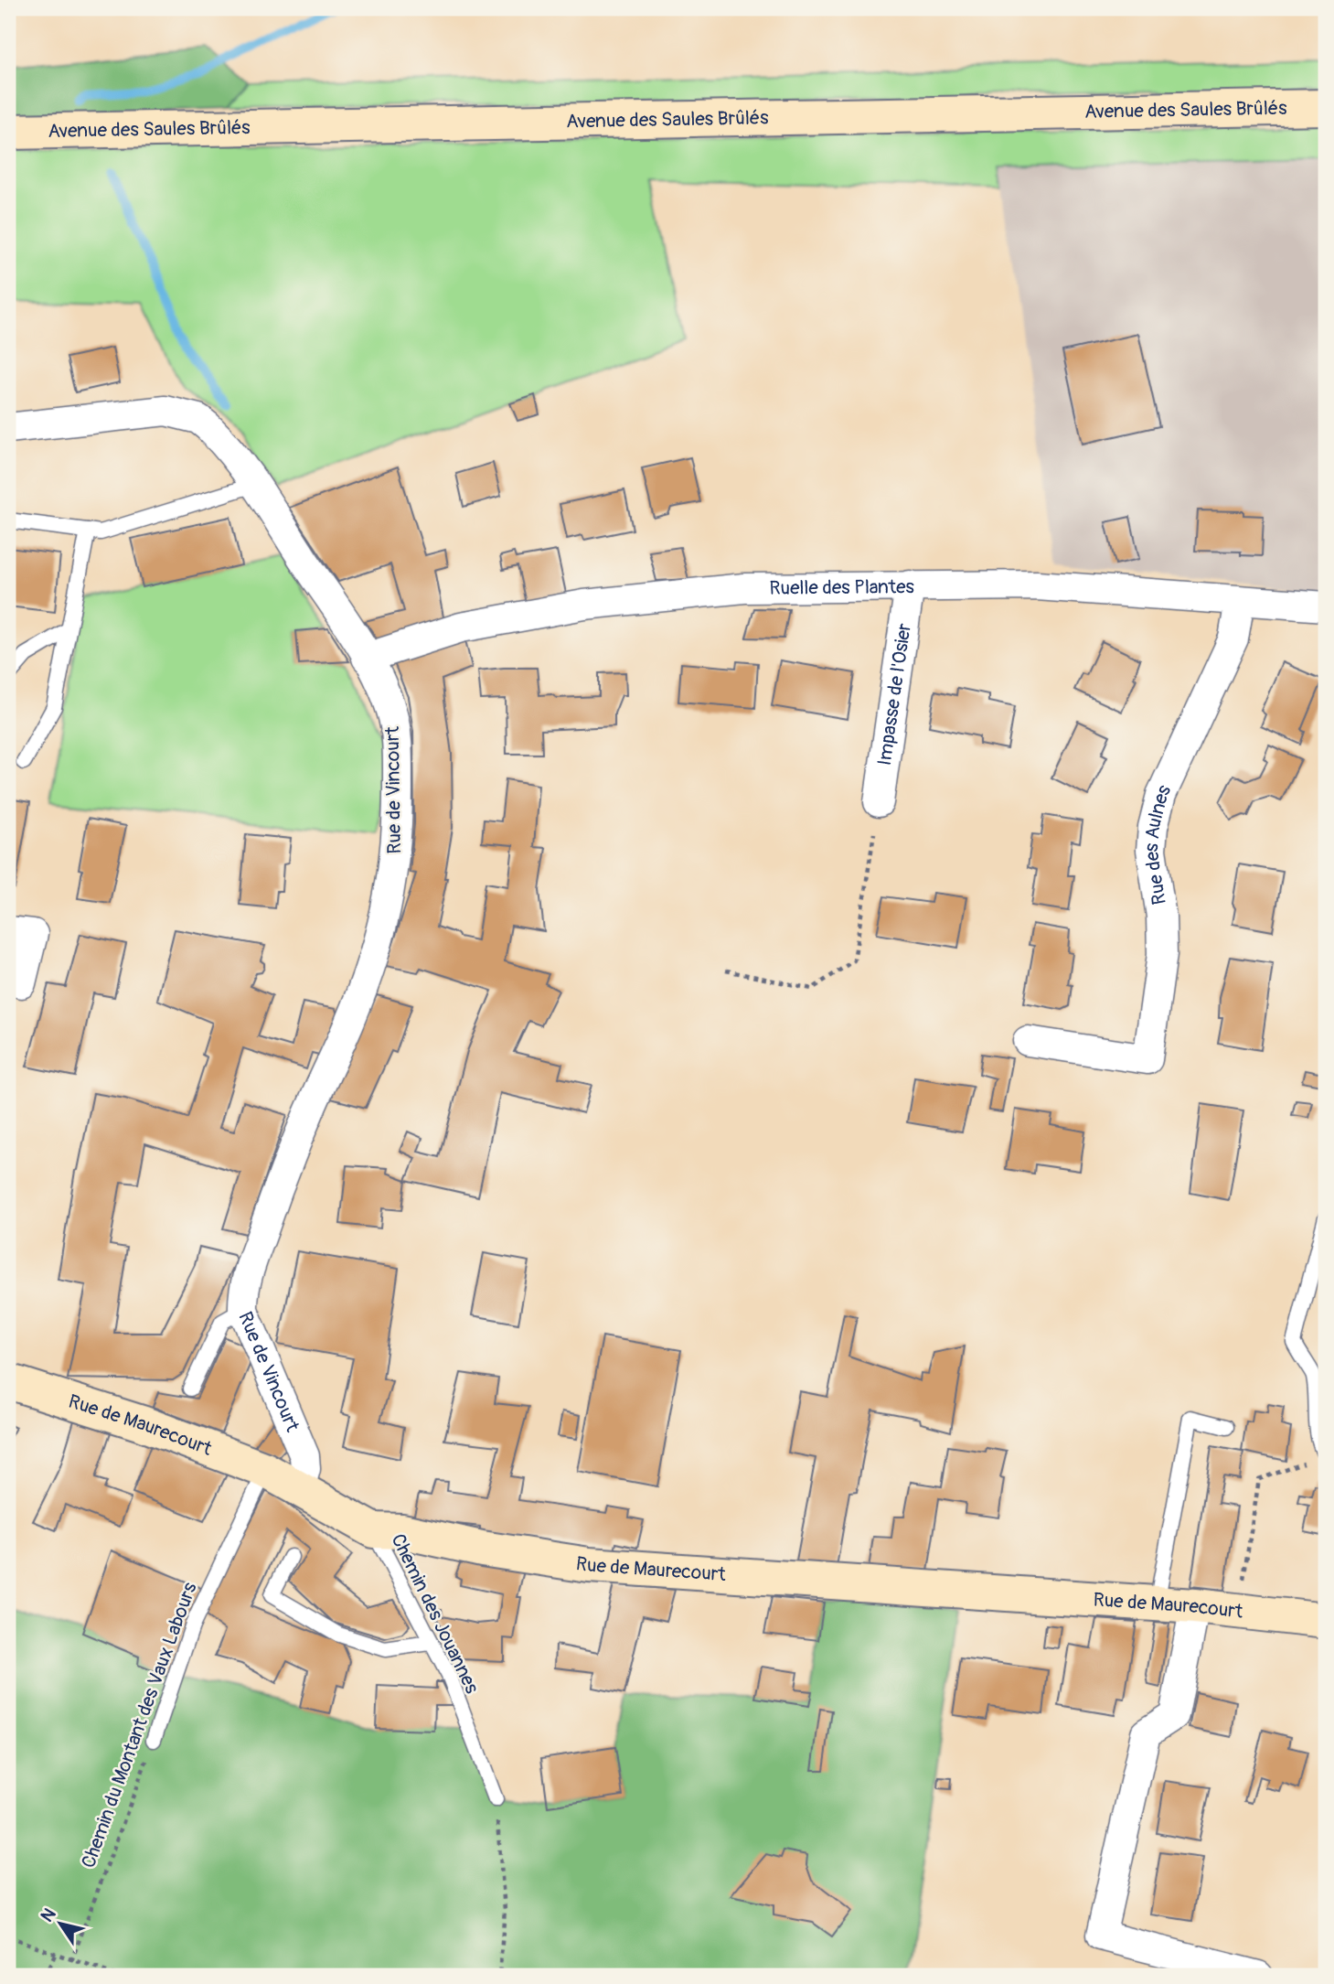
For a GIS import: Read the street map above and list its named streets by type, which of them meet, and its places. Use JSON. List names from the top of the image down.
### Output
{
  "streets": {
    "main road": ["Avenue des Saules Brûlés", "Rue de Maurecourt"],
    "street": [
      "Ruelle des Plantes",
      "Impasse de l'Osier",
      "Rue de Vincourt",
      "Rue des Aulnes"
    ],
    "lane": ["Chemin des Jouannes", "Chemin du Montant des Vaux Labours"]
  },
  "crossings": [
    ["Ruelle des Plantes", "Impasse de l'Osier"],
    ["Ruelle des Plantes", "Rue de Vincourt"],
    ["Ruelle des Plantes", "Rue des Aulnes"],
    ["Rue de Vincourt", "Rue de Maurecourt"],
    ["Rue de Maurecourt", "Chemin des Jouannes"],
    ["Rue de Maurecourt", "Chemin du Montant des Vaux Labours"]
  ],
  "north": "top left"
}
